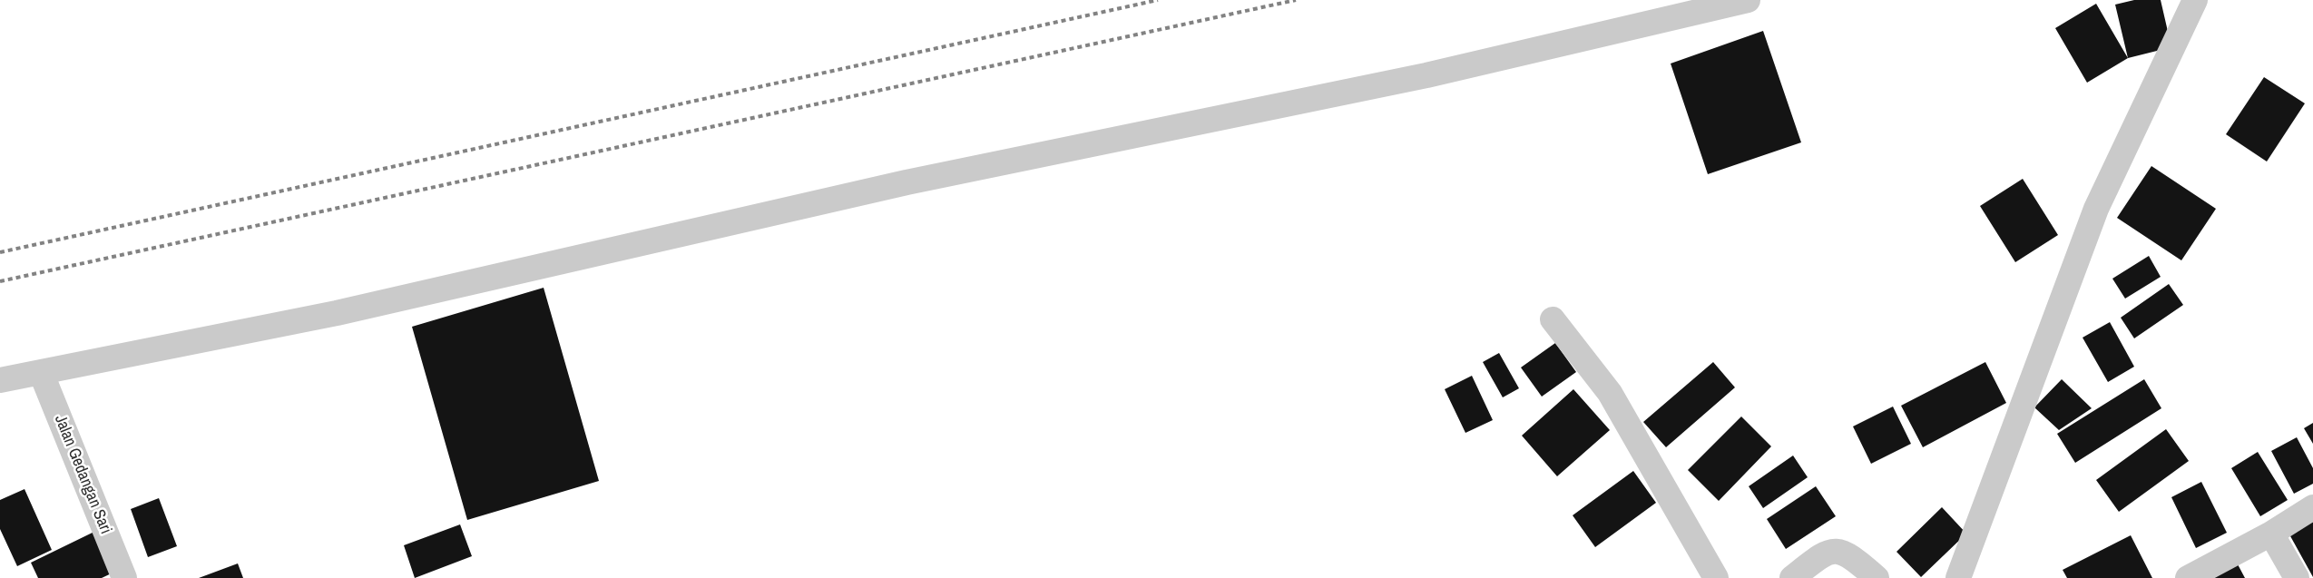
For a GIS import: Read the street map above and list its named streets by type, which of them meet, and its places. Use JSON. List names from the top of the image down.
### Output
{
  "streets": {
    "street": ["Jalan Gedangan Sari"]
  }
}
